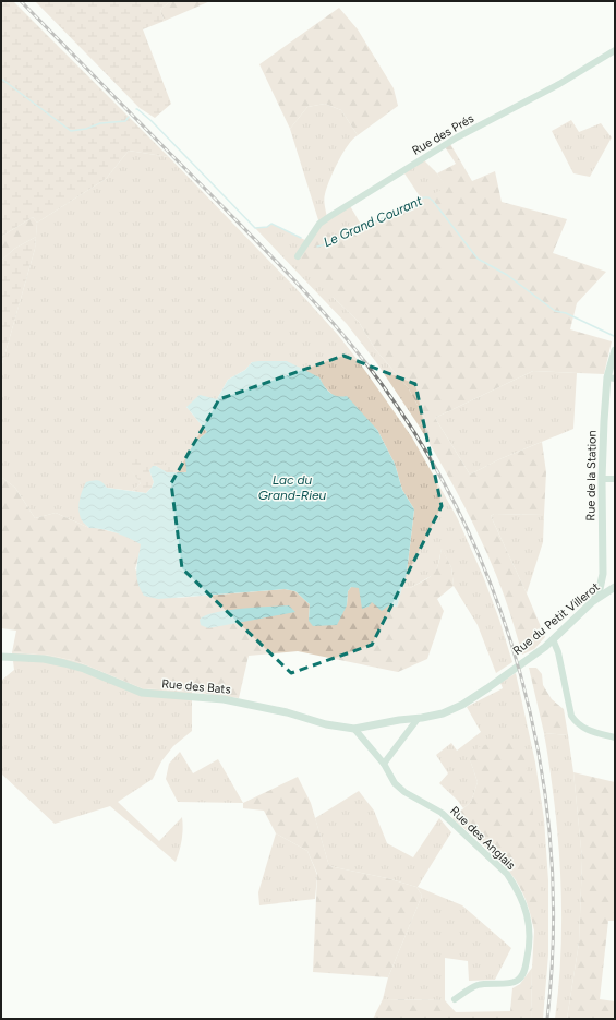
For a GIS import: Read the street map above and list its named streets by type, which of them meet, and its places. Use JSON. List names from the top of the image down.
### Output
{
  "streets": {
    "street": [
      "Rue des Prés",
      "Rue de la Station",
      "Rue du Petit Villerot",
      "Rue des Bats",
      "Rue des Anglais"
    ]
  },
  "crossings": [
    ["Rue de la Station", "Rue du Petit Villerot"],
    ["Rue du Petit Villerot", "Rue des Bats"],
    ["Rue des Bats", "Rue des Anglais"]
  ],
  "water": ["Le Grand Courant", "Lac du Grand-Rieu"]
}
